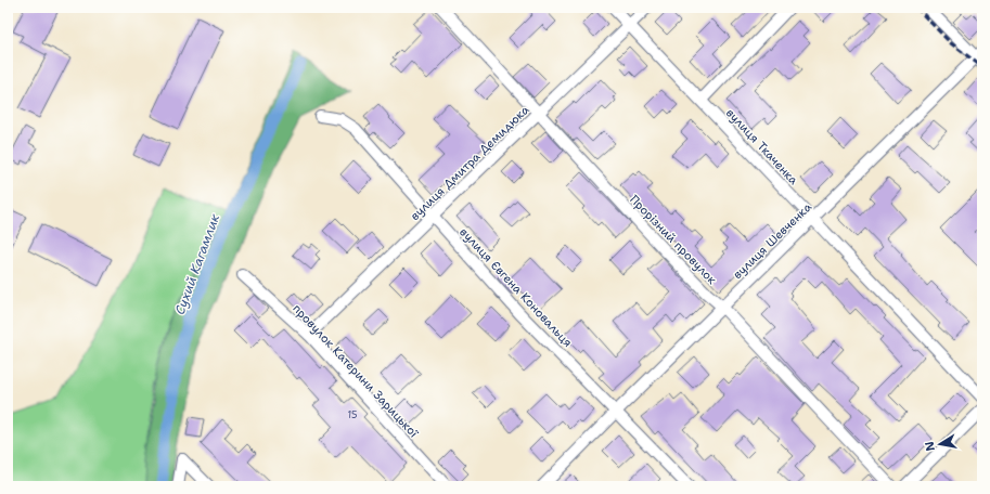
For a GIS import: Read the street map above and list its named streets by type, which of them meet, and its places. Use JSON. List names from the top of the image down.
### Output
{
  "streets": {
    "street": [
      "вулиця Ткаченка",
      "вулиця Дмитра Демидюка",
      "Прорізний провулок",
      "вулиця Шевченка",
      "вулиця Євгена Коновальця",
      "провулок Катерини Зарицької"
    ]
  },
  "crossings": [
    ["вулиця Ткаченка", "вулиця Дмитра Демидюка"],
    ["вулиця Ткаченка", "вулиця Шевченка"],
    ["вулиця Дмитра Демидюка", "Прорізний провулок"],
    ["вулиця Дмитра Демидюка", "вулиця Євгена Коновальця"],
    ["вулиця Дмитра Демидюка", "провулок Катерини Зарицької"],
    ["Прорізний провулок", "вулиця Шевченка"],
    ["вулиця Шевченка", "вулиця Євгена Коновальця"]
  ],
  "water": ["Сухий Кагамлик"],
  "house_numbers": ["15"],
  "north": "left"
}
